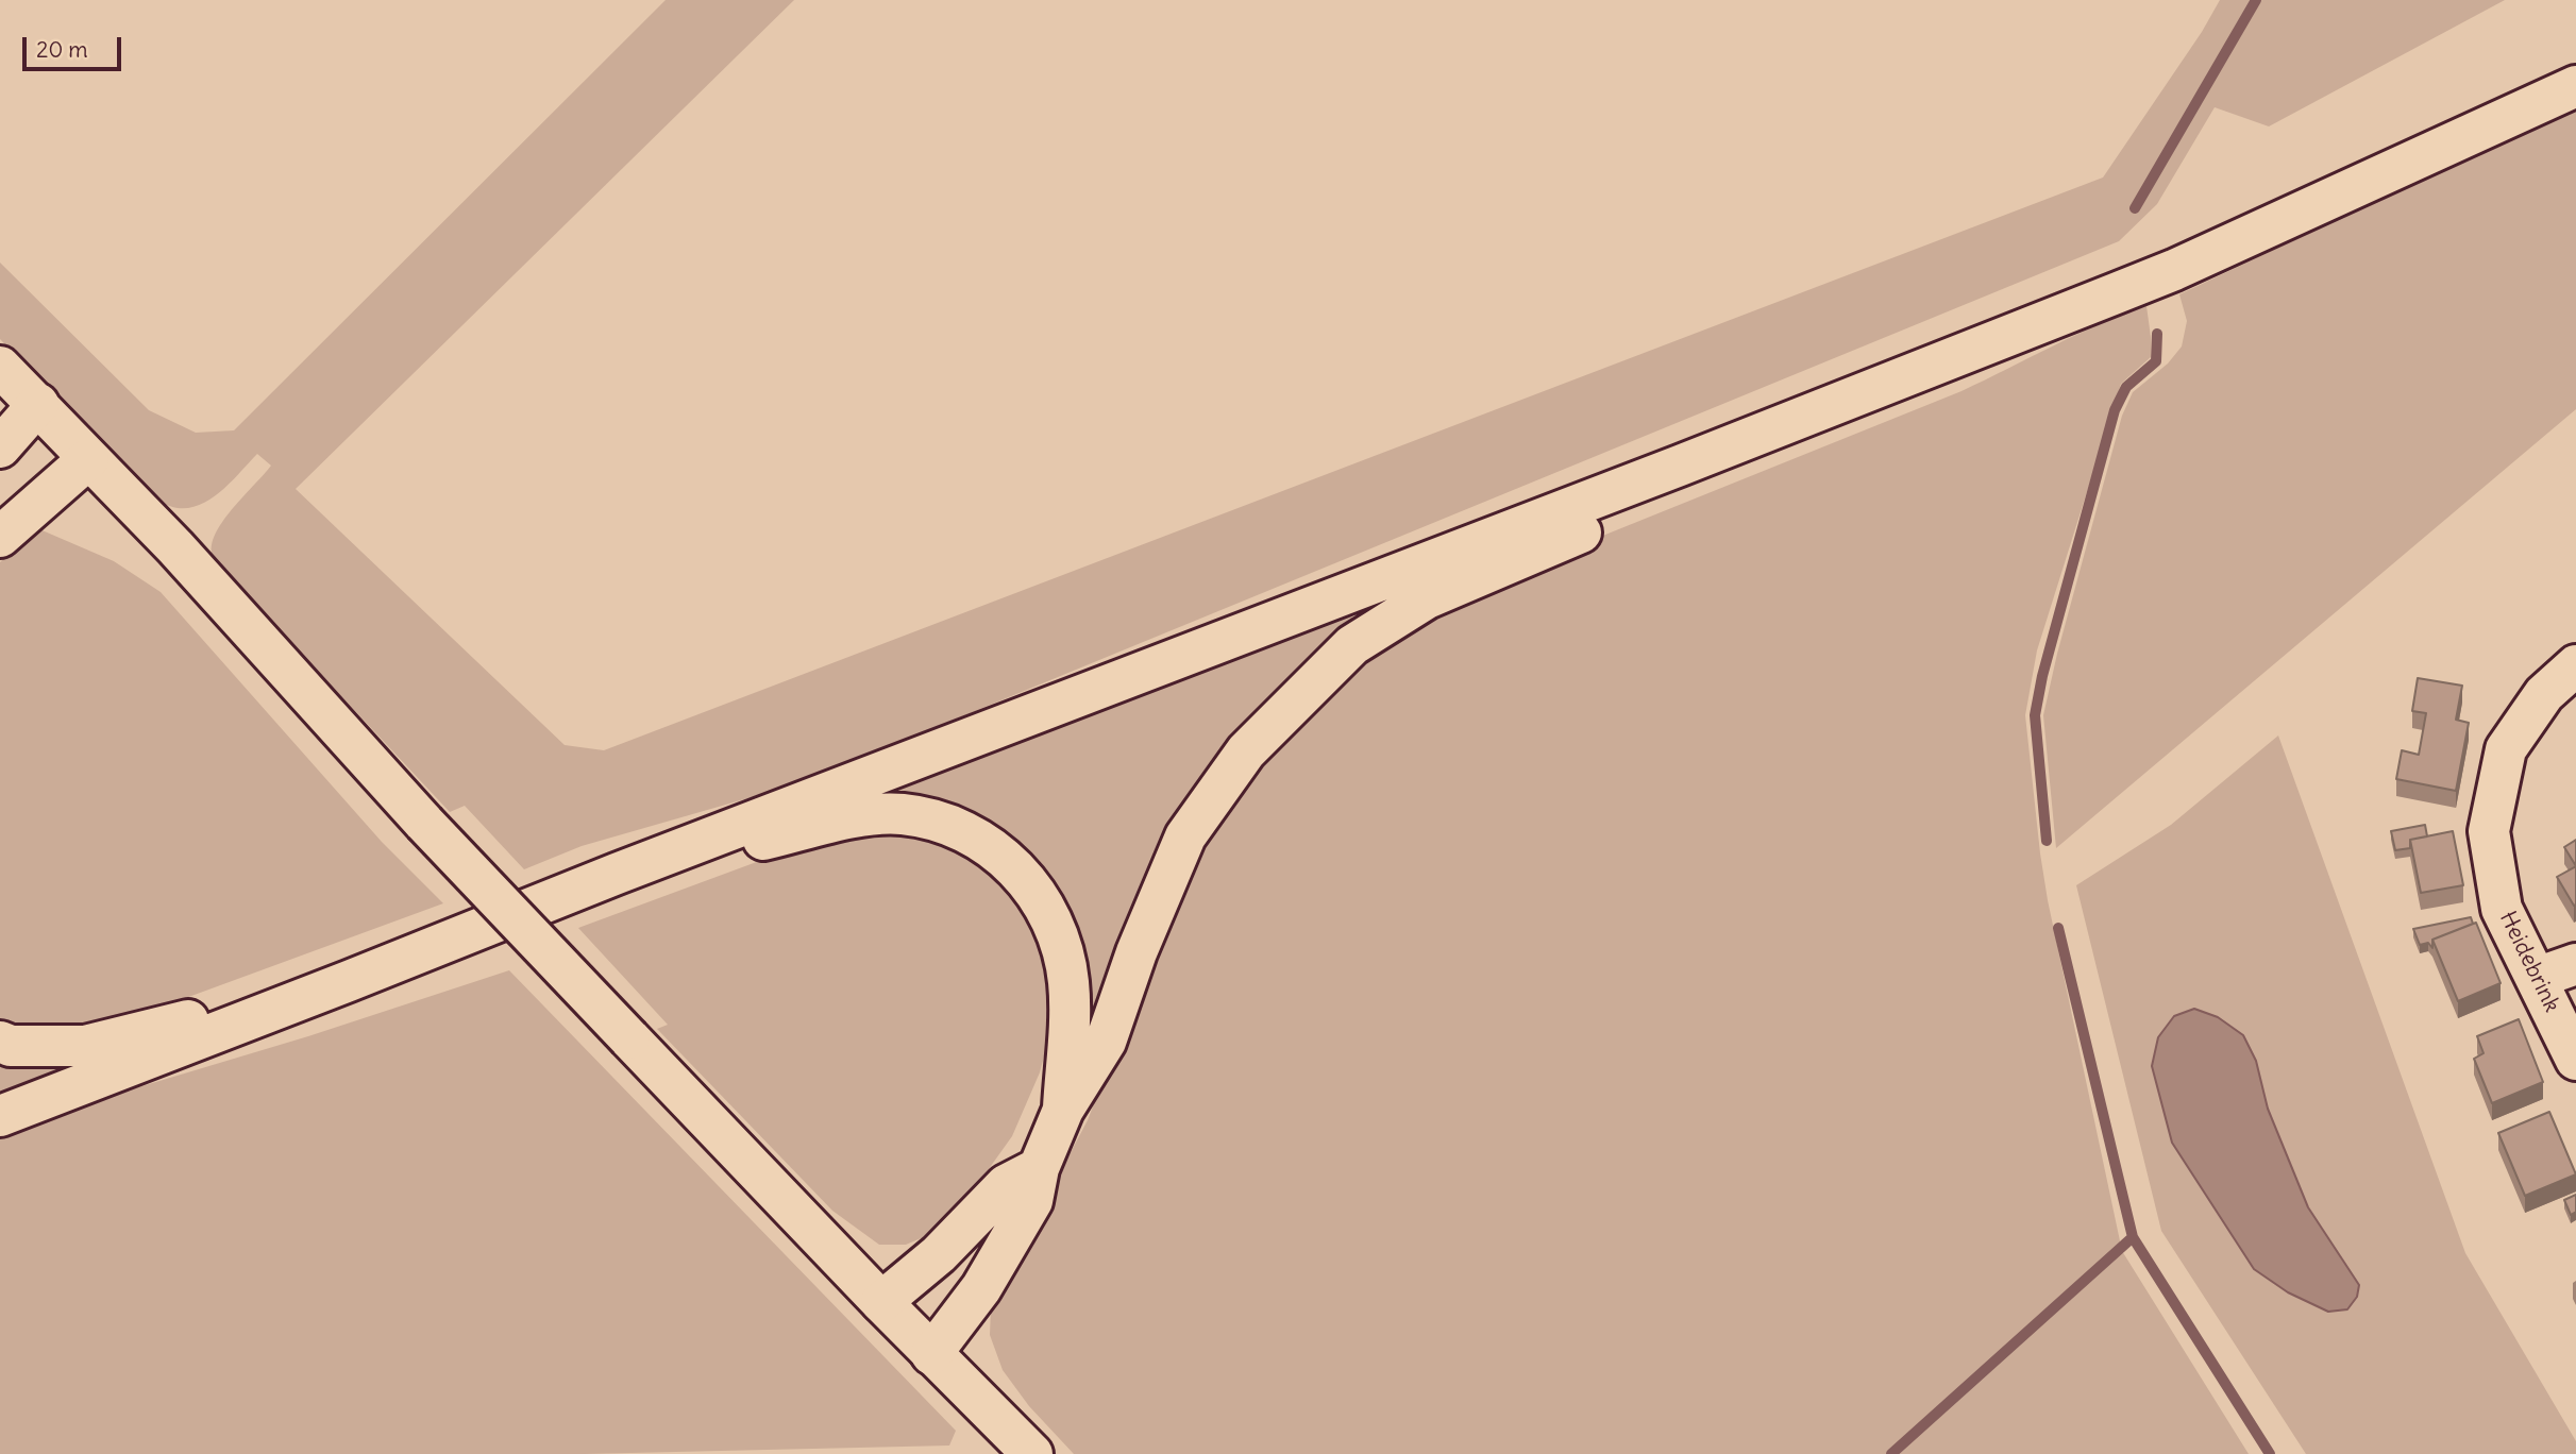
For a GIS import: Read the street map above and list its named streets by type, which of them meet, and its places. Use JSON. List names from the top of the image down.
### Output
{
  "streets": {
    "main road": ["Heidebrink"]
  },
  "scale_bar": "20 m"
}
